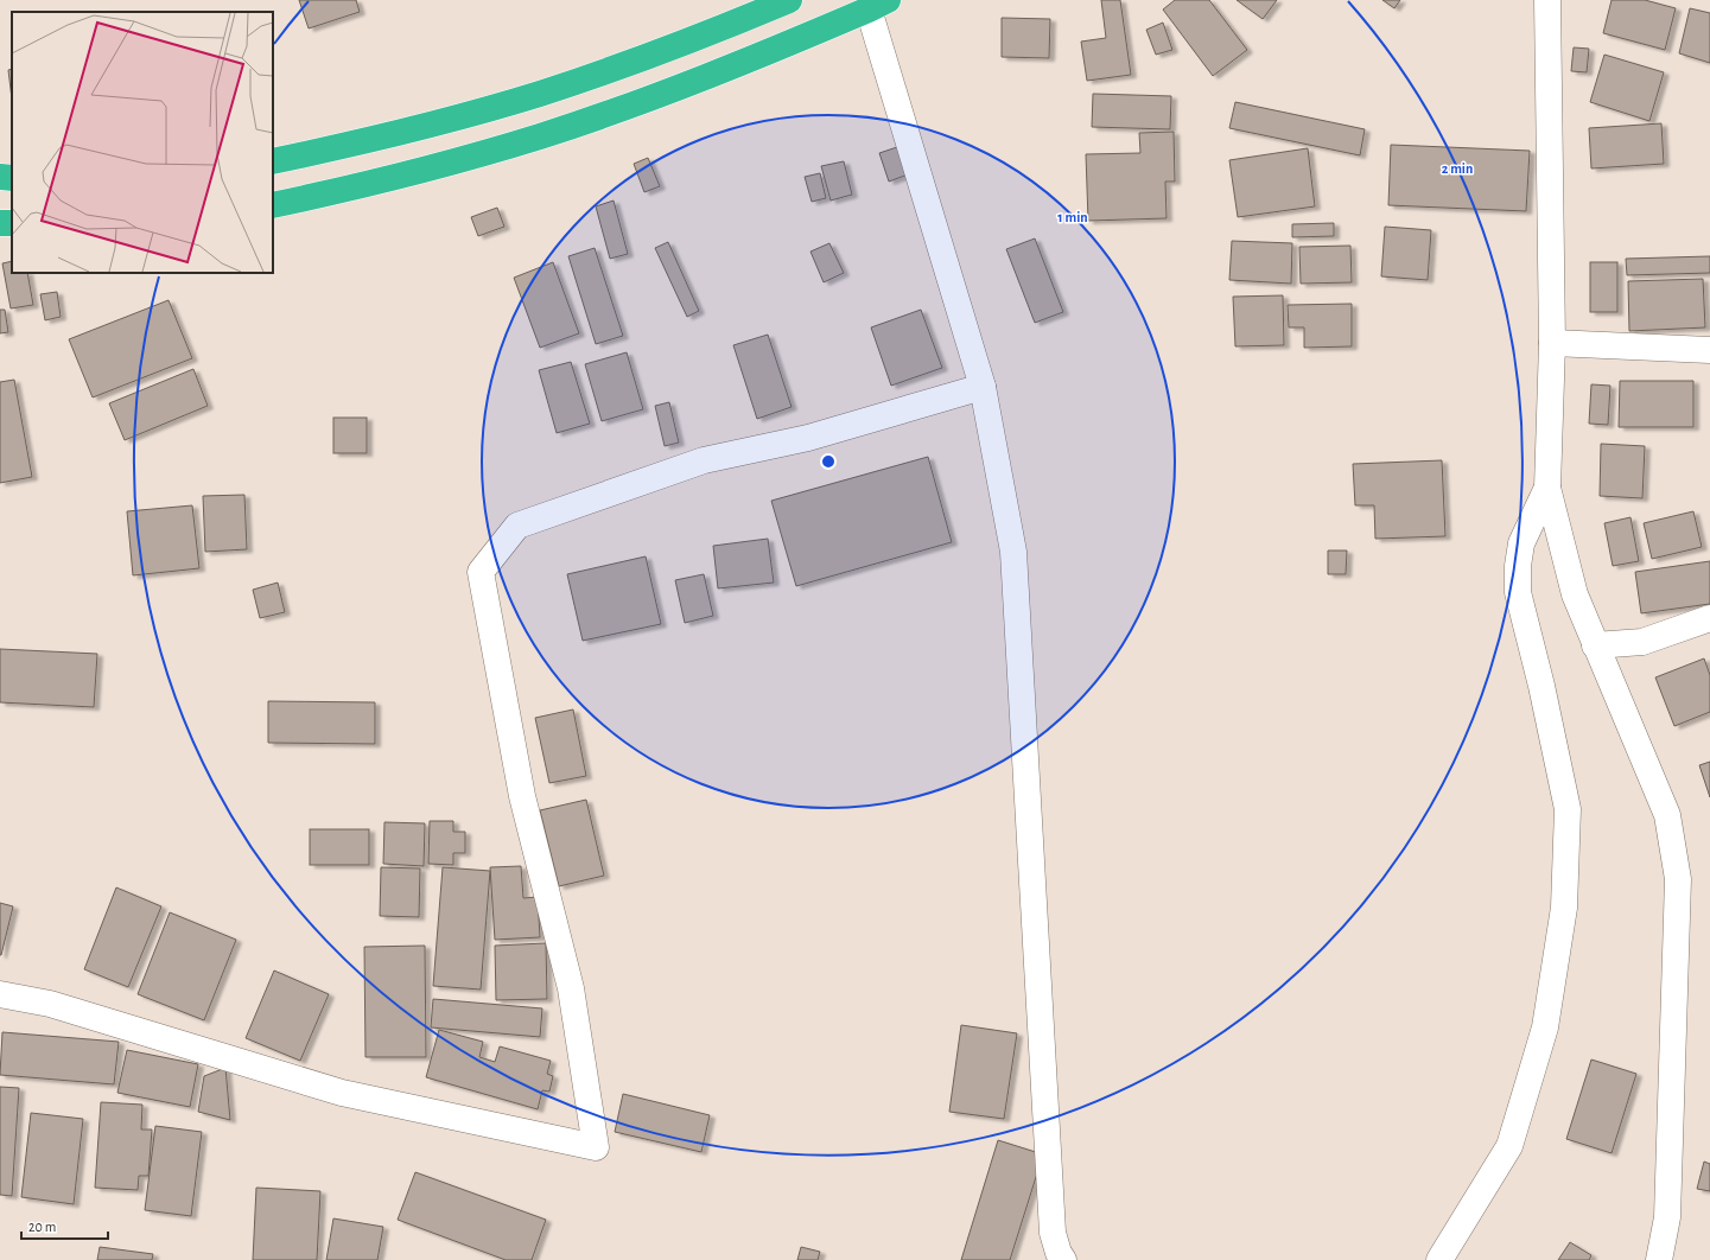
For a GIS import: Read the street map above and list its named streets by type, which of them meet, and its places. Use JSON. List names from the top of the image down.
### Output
{
  "scale_bar": "20 m",
  "rings": ["2 min", "1 min"]
}
